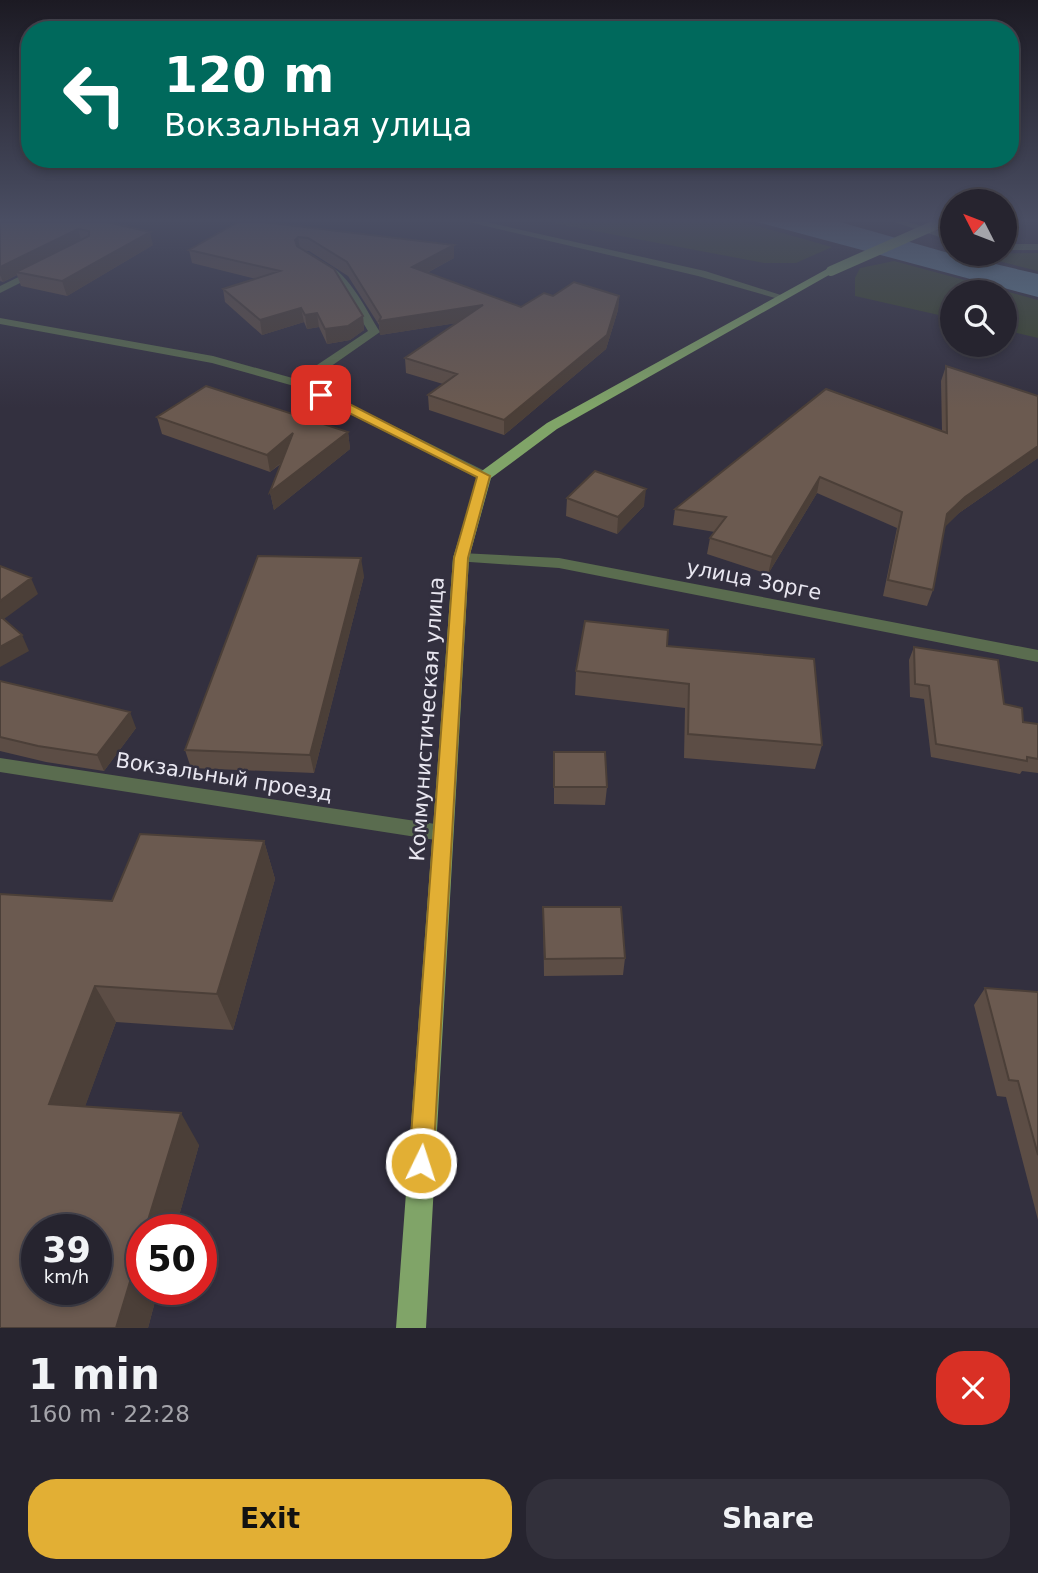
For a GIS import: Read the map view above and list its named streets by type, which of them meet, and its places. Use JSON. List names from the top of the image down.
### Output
{
  "streets": {
    "main road": ["Коммунистическая улица"],
    "street": ["улица Зорге", "Вокзальный проезд"]
  },
  "crossings": [
    ["улица Зорге", "Коммунистическая улица"],
    ["Коммунистическая улица", "Вокзальный проезд"]
  ],
  "north": "top left",
  "page": {
    "turn": ["120 m", "Вокзальная улица"],
    "speed": "39 km/h",
    "limit": "50",
    "heading": ["1 min", "160 m · 22:28"],
    "buttons": ["Exit", "Share"]
  }
}
